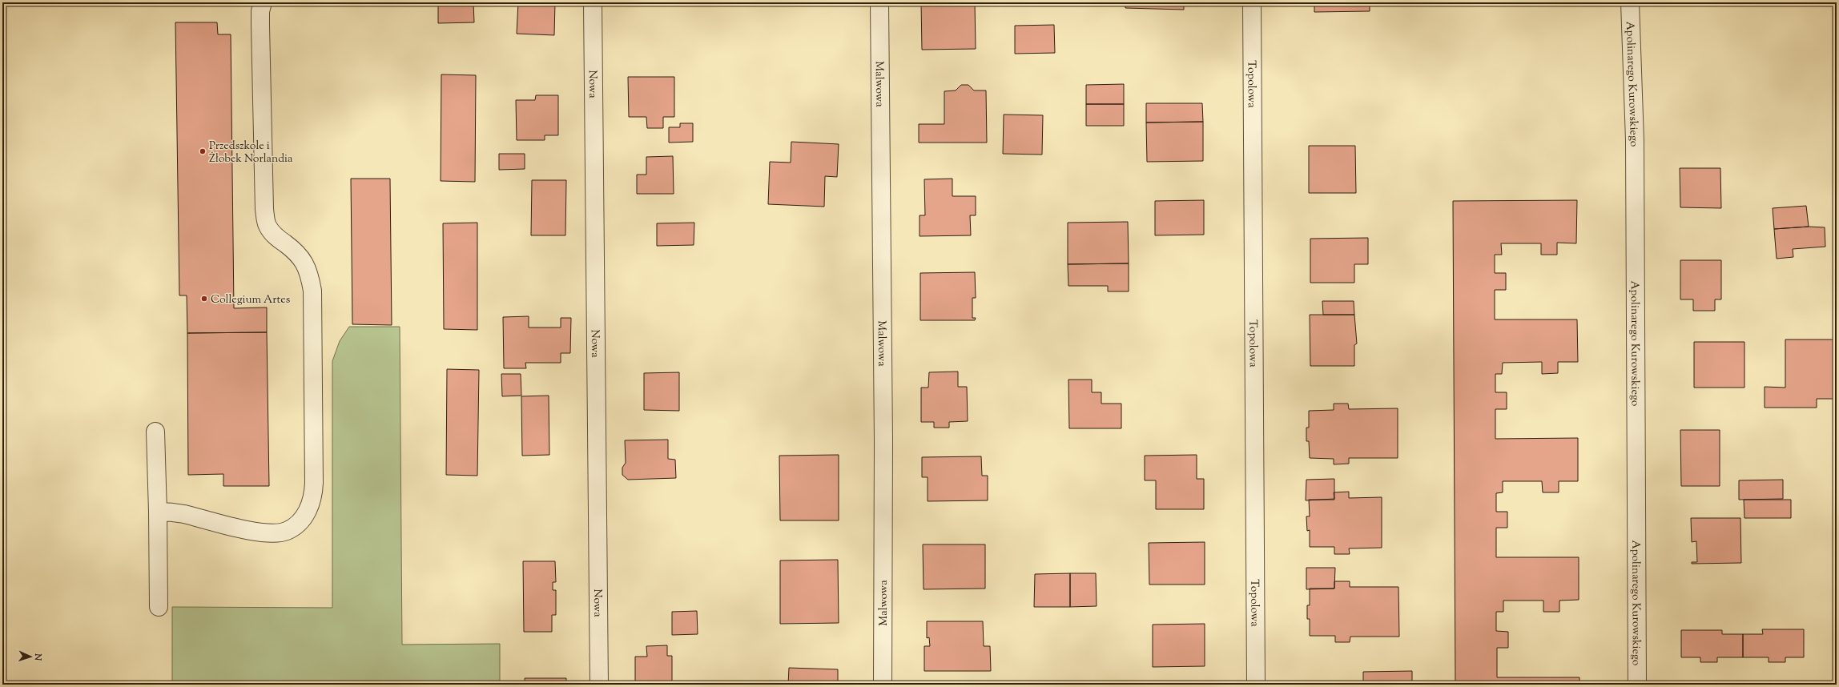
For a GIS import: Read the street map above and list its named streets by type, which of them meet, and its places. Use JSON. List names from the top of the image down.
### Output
{
  "streets": {
    "street": [
      "Nowa",
      "Malwowa",
      "Topolowa",
      "Apolinarego Kurowskiego"
    ]
  },
  "places": ["Przedszkole i Żłobek Norlandia", "Collegium Artes"],
  "north": "right"
}
